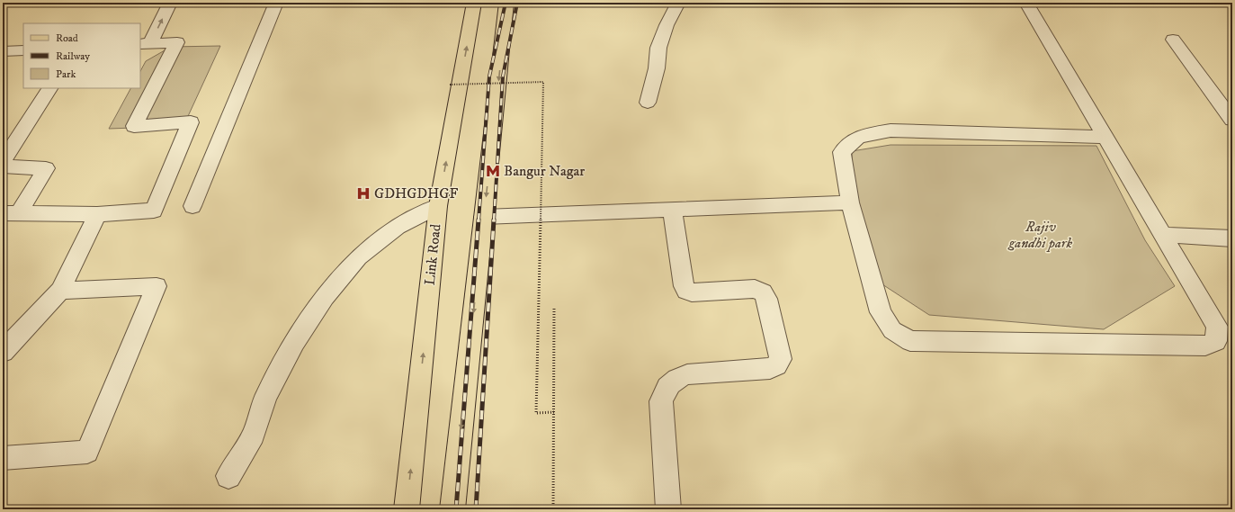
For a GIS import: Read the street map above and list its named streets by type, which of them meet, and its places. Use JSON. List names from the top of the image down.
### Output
{
  "streets": {
    "main road": ["Link Road"]
  },
  "parks": ["Rajiv gandhi park"],
  "places": {
    "metro station": ["Bangur Nagar"],
    "hospital": ["GDHGDHGF"]
  },
  "legend": ["Road", "Railway", "Park"]
}
